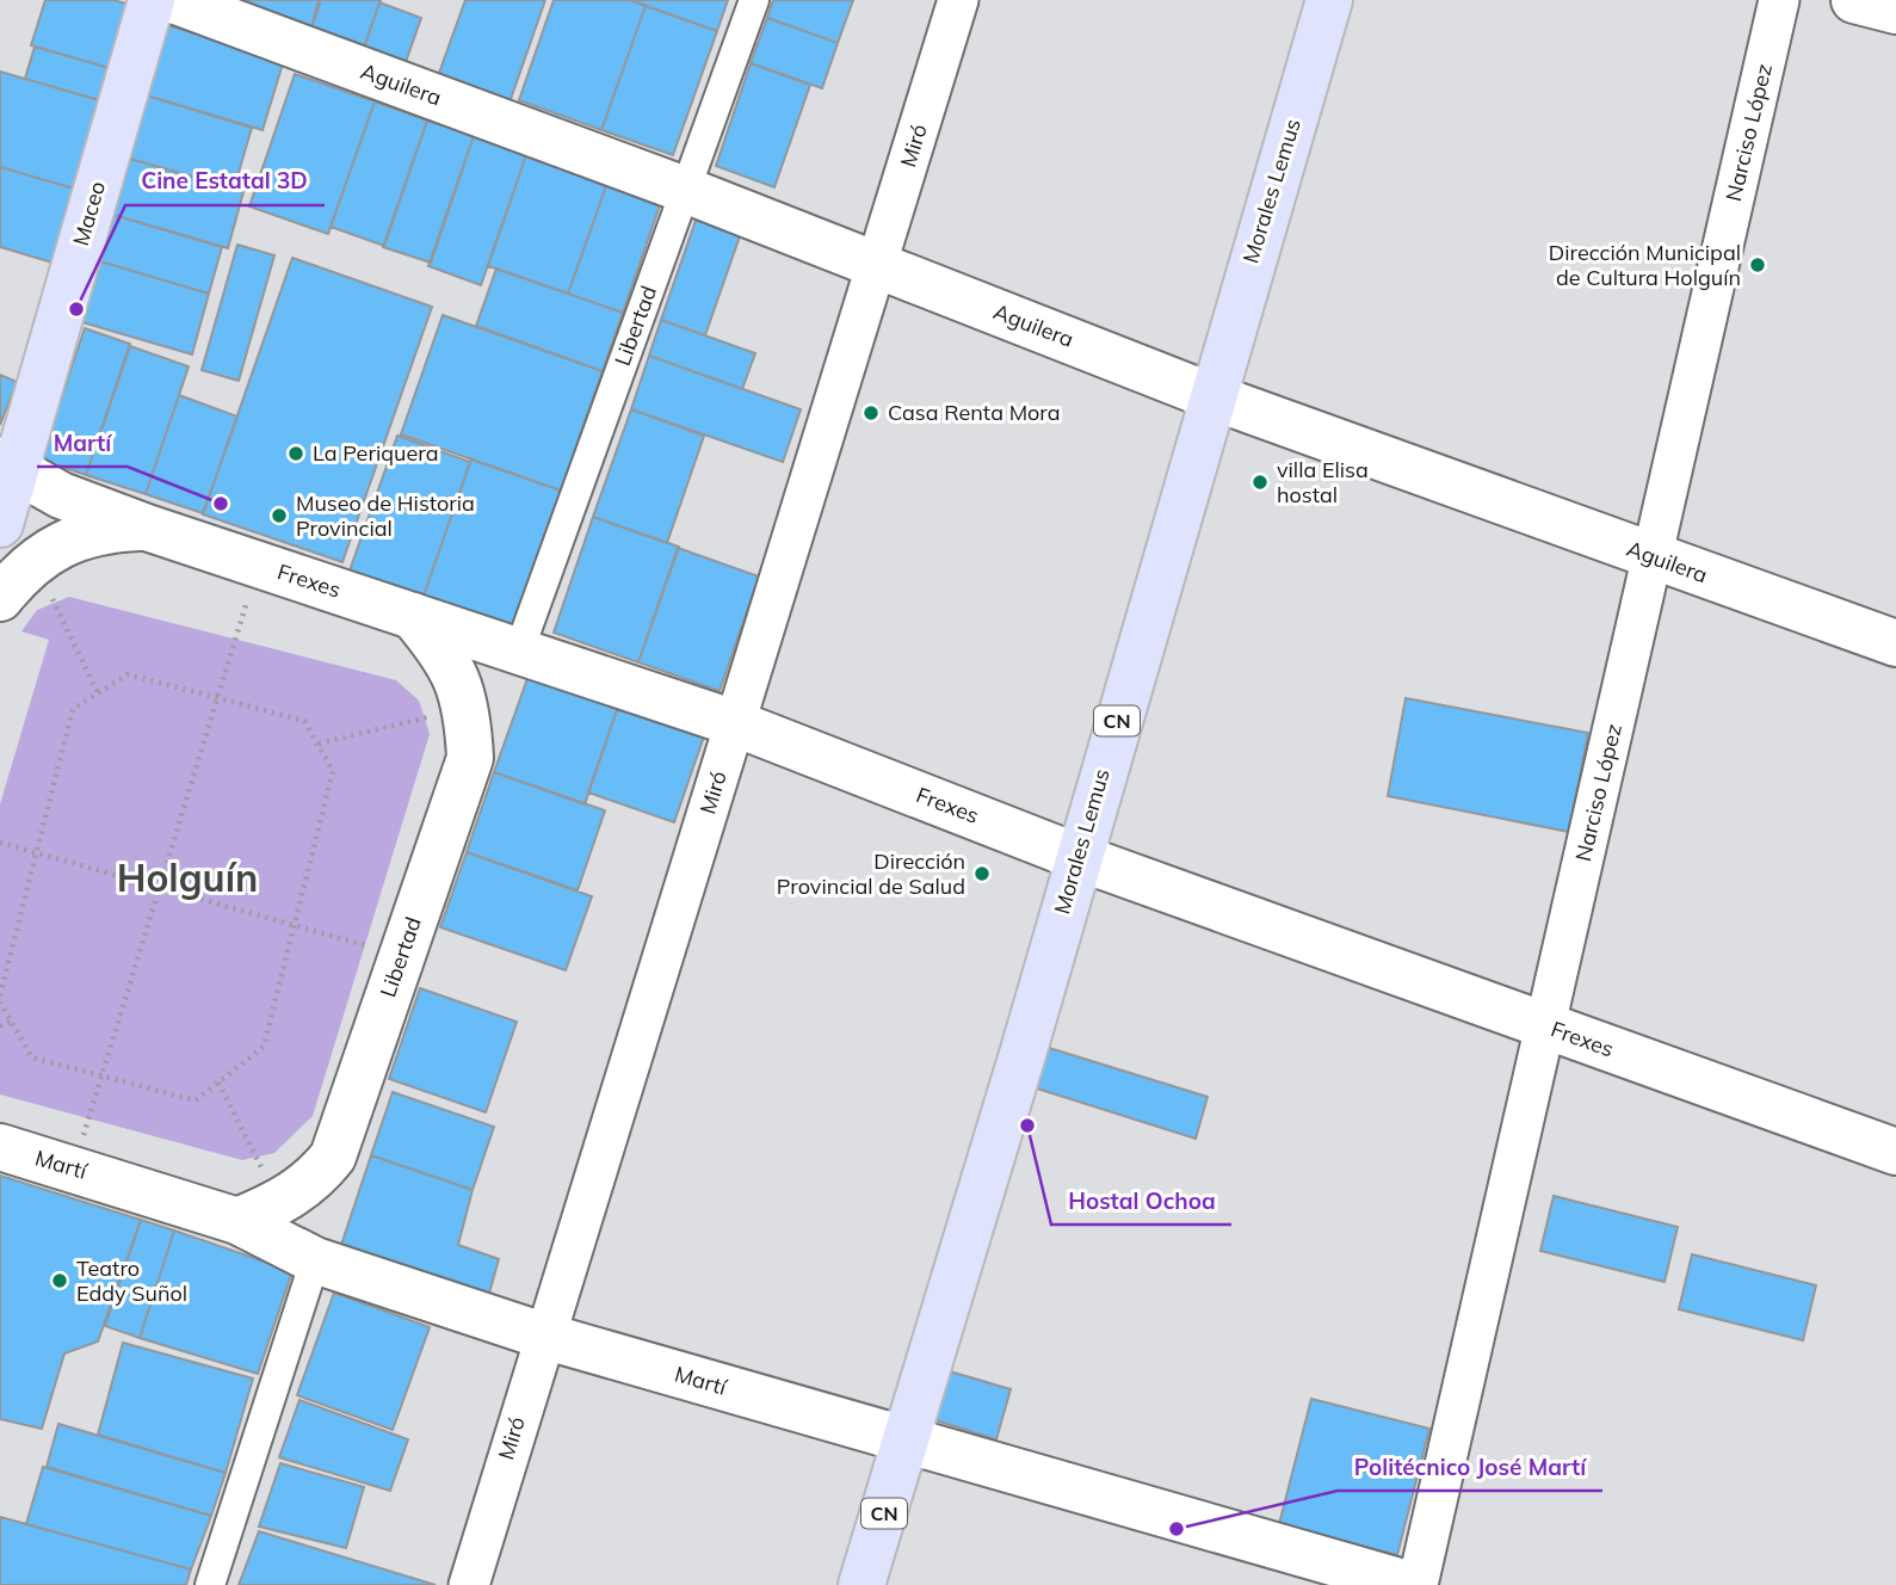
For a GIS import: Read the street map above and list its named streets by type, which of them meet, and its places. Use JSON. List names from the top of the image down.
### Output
{
  "streets": {
    "main road": [
      "Aguilera",
      "Morales Lemus",
      "Maceo",
      "Libertad",
      "Frexes",
      "CN",
      "Martí"
    ],
    "street": ["Narciso López", "Miró"]
  },
  "crossings": [
    ["Aguilera", "Narciso López"],
    ["Aguilera", "Miró"],
    ["Aguilera", "Morales Lemus"],
    ["Aguilera", "Libertad"],
    ["Narciso López", "Frexes"],
    ["Miró", "Frexes"],
    ["Miró", "Martí"],
    ["Morales Lemus", "Frexes"],
    ["Morales Lemus", "Martí"],
    ["Maceo", "Frexes"],
    ["Libertad", "Frexes"]
  ],
  "districts": ["Holguín"],
  "places": [
    "Dirección Municipal de Cultura Holguín",
    "Cine Estatal 3D",
    "Casa Renta Mora",
    "La Periquera",
    "villa Elisa hostal",
    "Martí",
    "Museo de Historia Provincial",
    "Dirección Provincial de Salud",
    "Hostal Ochoa",
    "Teatro Eddy Suñol",
    "Politécnico José Martí"
  ]
}
